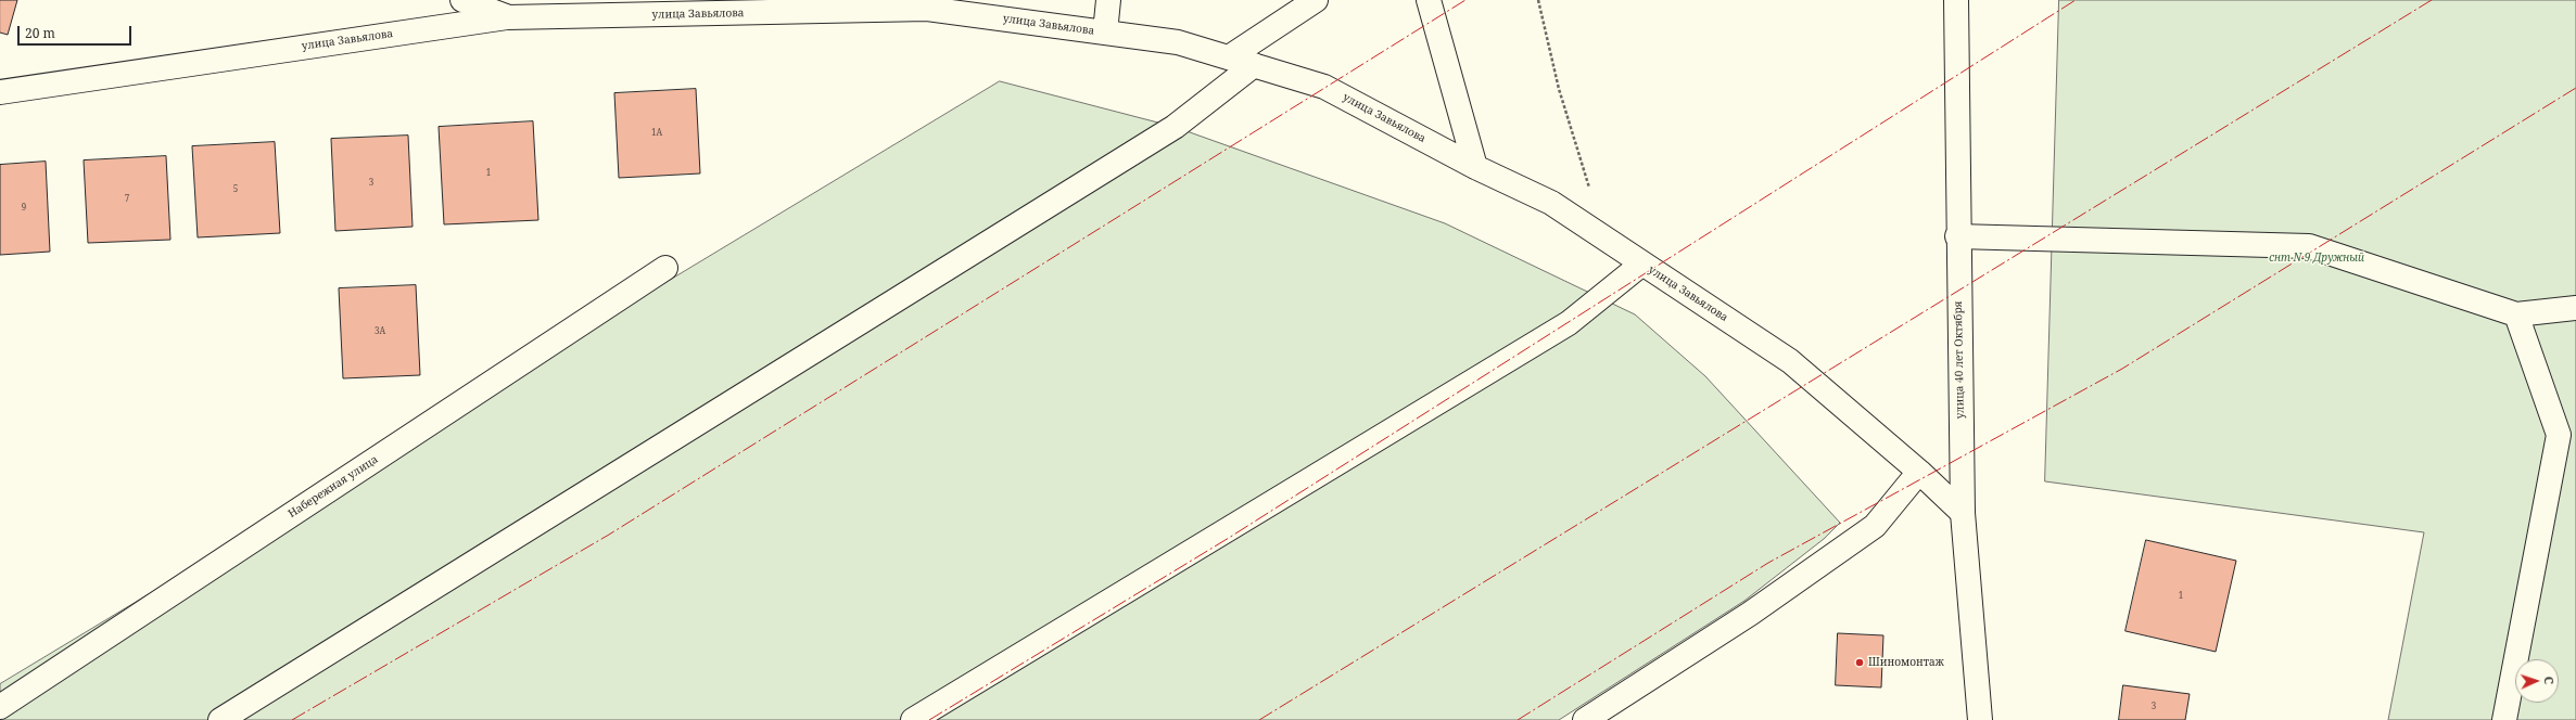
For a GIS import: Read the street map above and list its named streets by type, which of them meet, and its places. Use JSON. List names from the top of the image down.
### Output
{
  "streets": {
    "street": ["улица Завьялова", "улица 40 лет Октября", "Набережная улица"]
  },
  "crossings": [
    ["улица Завьялова", "улица 40 лет Октября"]
  ],
  "parks": ["снт N 9 Дружный"],
  "places": ["Шиномонтаж"],
  "house_numbers": [
    "1А",
    "1",
    "3",
    "5",
    "7",
    "9",
    "3А",
    "1",
    "3"
  ],
  "scale_bar": "20 m",
  "north": "right"
}
